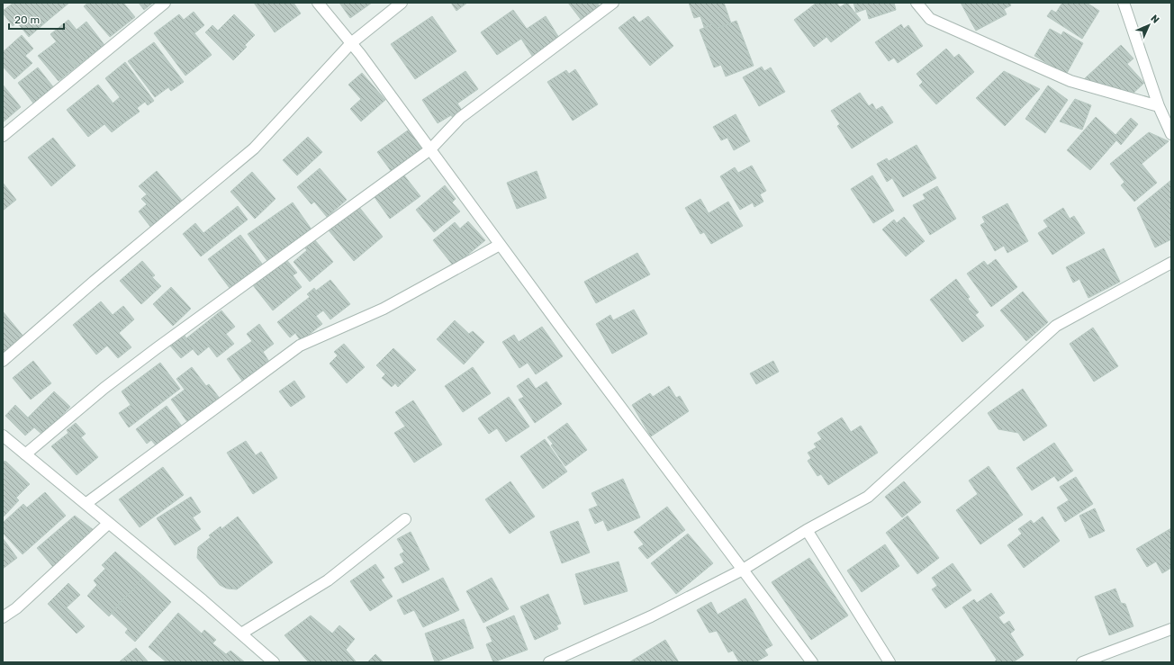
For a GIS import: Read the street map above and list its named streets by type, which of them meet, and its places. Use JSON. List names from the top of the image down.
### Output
{
  "scale_bar": "20 m",
  "north": "top right"
}
